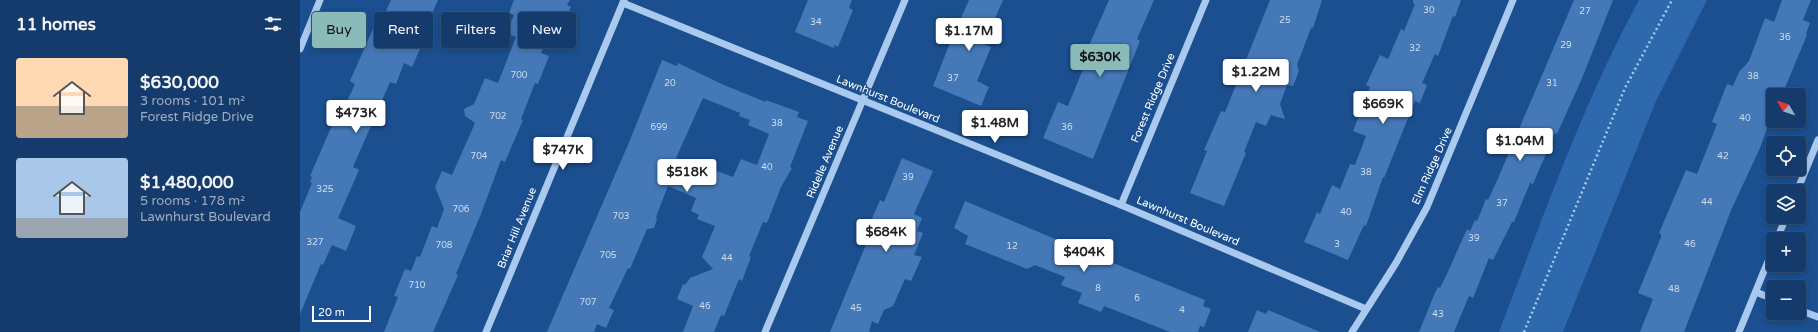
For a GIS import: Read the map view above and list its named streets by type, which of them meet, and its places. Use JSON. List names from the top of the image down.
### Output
{
  "streets": {
    "street": [
      "Forest Ridge Drive",
      "Lawnhurst Boulevard",
      "Ridelle Avenue",
      "Elm Ridge Drive",
      "Briar Hill Avenue"
    ]
  },
  "crossings": [
    ["Forest Ridge Drive", "Lawnhurst Boulevard"],
    ["Lawnhurst Boulevard", "Ridelle Avenue"],
    ["Lawnhurst Boulevard", "Elm Ridge Drive"],
    ["Lawnhurst Boulevard", "Briar Hill Avenue"]
  ],
  "house_numbers": [
    "30",
    "27",
    "25",
    "34",
    "36",
    "29",
    "32",
    "700",
    "38",
    "37",
    "20",
    "31",
    "702",
    "40",
    "38",
    "699",
    "36",
    "704",
    "42",
    "40",
    "38",
    "39",
    "325",
    "44",
    "37",
    "706",
    "40",
    "703",
    "39",
    "327",
    "3",
    "46",
    "708",
    "12",
    "705",
    "44",
    "710",
    "8",
    "48",
    "6",
    "707",
    "46",
    "45",
    "4",
    "43"
  ],
  "scale_bar": "20 m",
  "north": "top left",
  "page": {
    "heading": "11 homes",
    "chip": [
      "Buy",
      "Rent",
      "Filters",
      "New"
    ],
    "price": [
      "$1.17M",
      "$630K",
      "$1.22M",
      "$669K",
      "$473K",
      "$1.48M",
      "$1.04M",
      "$747K",
      "$518K",
      "$684K",
      "$404K"
    ],
    "list": [
      {
        "name": "$630,000",
        "note": "3 rooms · 101 m² · Forest Ridge Drive"
      },
      {
        "name": "$1,480,000",
        "note": "5 rooms · 178 m² · Lawnhurst Boulevard"
      }
    ],
    "map_buttons": ["+", "−"],
    "scale": "20 m"
  }
}
